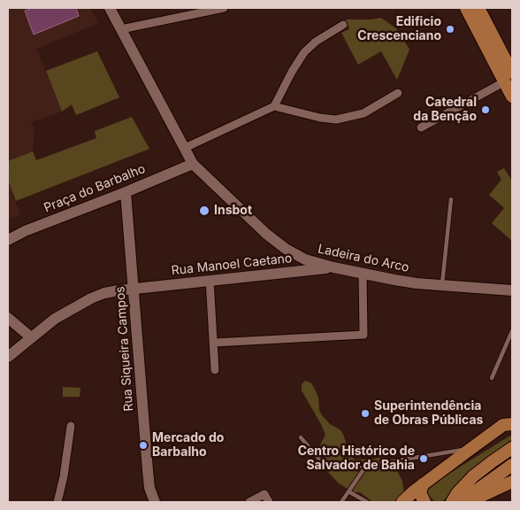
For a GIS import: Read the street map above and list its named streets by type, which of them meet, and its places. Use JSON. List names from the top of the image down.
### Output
{
  "streets": {
    "main road": [
      "Praça do Barbalho",
      "Ladeira do Arco",
      "Rua Manoel Caetano",
      "Rua Siqueira Campos"
    ]
  },
  "crossings": [
    ["Praça do Barbalho", "Ladeira do Arco"],
    ["Praça do Barbalho", "Rua Siqueira Campos"],
    ["Ladeira do Arco", "Rua Manoel Caetano"],
    ["Rua Manoel Caetano", "Rua Siqueira Campos"]
  ],
  "places": [
    "Edificio Crescenciano",
    "Catedral da Benção",
    "Insbot",
    "Superintendência de Obras Públicas",
    "Mercado do Barbalho",
    "Centro Histórico de Salvador de Bahia"
  ]
}
